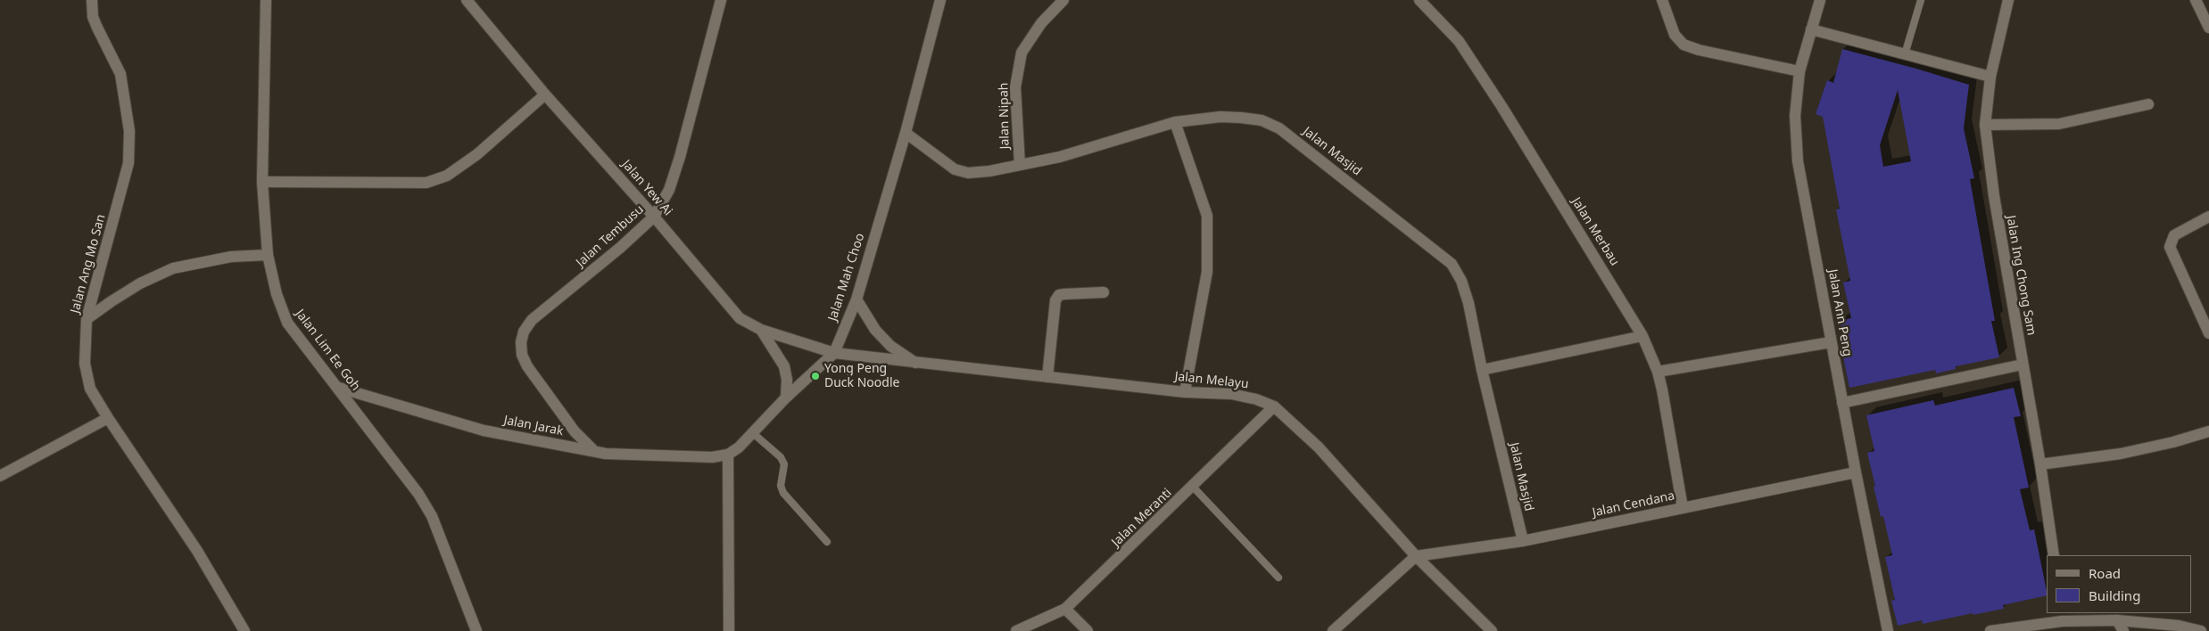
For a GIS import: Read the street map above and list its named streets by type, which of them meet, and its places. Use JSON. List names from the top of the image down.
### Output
{
  "streets": {
    "street": [
      "Jalan Nipah",
      "Jalan Masjid",
      "Jalan Yew Ai",
      "Jalan Merbau",
      "Jalan Tembusu",
      "Jalan Ang Mo San",
      "Jalan Ing Chong Sam",
      "Jalan Mah Choo",
      "Jalan Ann Peng",
      "Jalan Lim Ee Goh",
      "Jalan Melayu",
      "Jalan Jarak",
      "Jalan Cendana",
      "Jalan Meranti"
    ]
  },
  "crossings": [
    ["Jalan Nipah", "Jalan Masjid"],
    ["Jalan Masjid", "Jalan Mah Choo"],
    ["Jalan Masjid", "Jalan Cendana"],
    ["Jalan Yew Ai", "Jalan Tembusu"],
    ["Jalan Yew Ai", "Jalan Mah Choo"],
    ["Jalan Yew Ai", "Jalan Melayu"],
    ["Jalan Merbau", "Jalan Cendana"],
    ["Jalan Tembusu", "Jalan Jarak"],
    ["Jalan Mah Choo", "Jalan Melayu"],
    ["Jalan Mah Choo", "Jalan Jarak"],
    ["Jalan Ann Peng", "Jalan Cendana"],
    ["Jalan Lim Ee Goh", "Jalan Jarak"],
    ["Jalan Melayu", "Jalan Cendana"],
    ["Jalan Melayu", "Jalan Meranti"]
  ],
  "places": ["Yong Peng Duck Noodle"],
  "legend": ["Road", "Building"]
}
